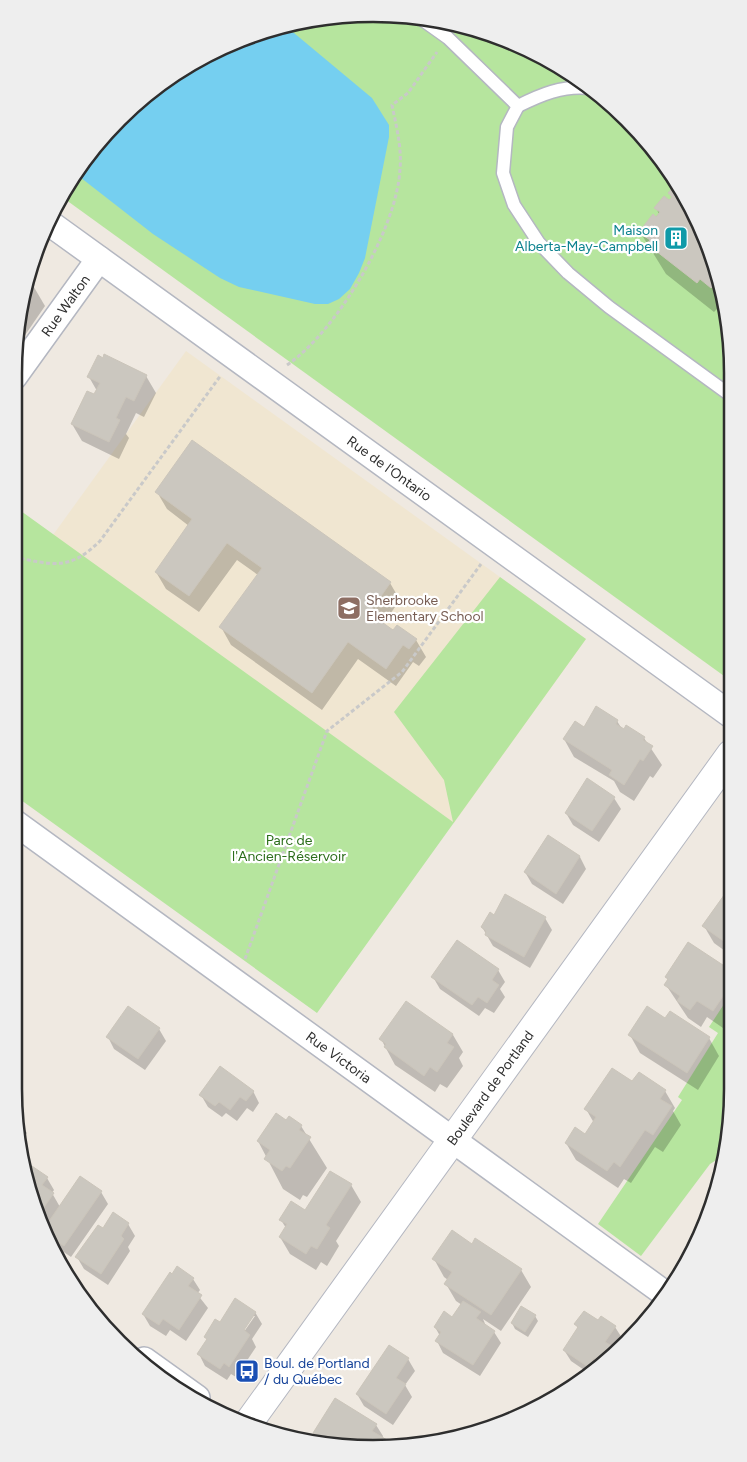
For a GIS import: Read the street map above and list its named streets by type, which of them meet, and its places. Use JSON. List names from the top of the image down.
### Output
{
  "streets": {
    "main road": ["Boulevard de Portland"],
    "street": ["Rue Walton", "Rue de l'Ontario", "Rue Victoria"]
  },
  "crossings": [
    ["Rue Walton", "Rue de l'Ontario"],
    ["Rue Victoria", "Boulevard de Portland"]
  ],
  "parks": ["Parc de l'Ancien-Réservoir"],
  "places": {
    "building": ["Maison Alberta-May-Campbell"],
    "school or university": ["Sherbrooke Elementary School"],
    "bus stop": ["Boul. de Portland / du Québec"]
  }
}
